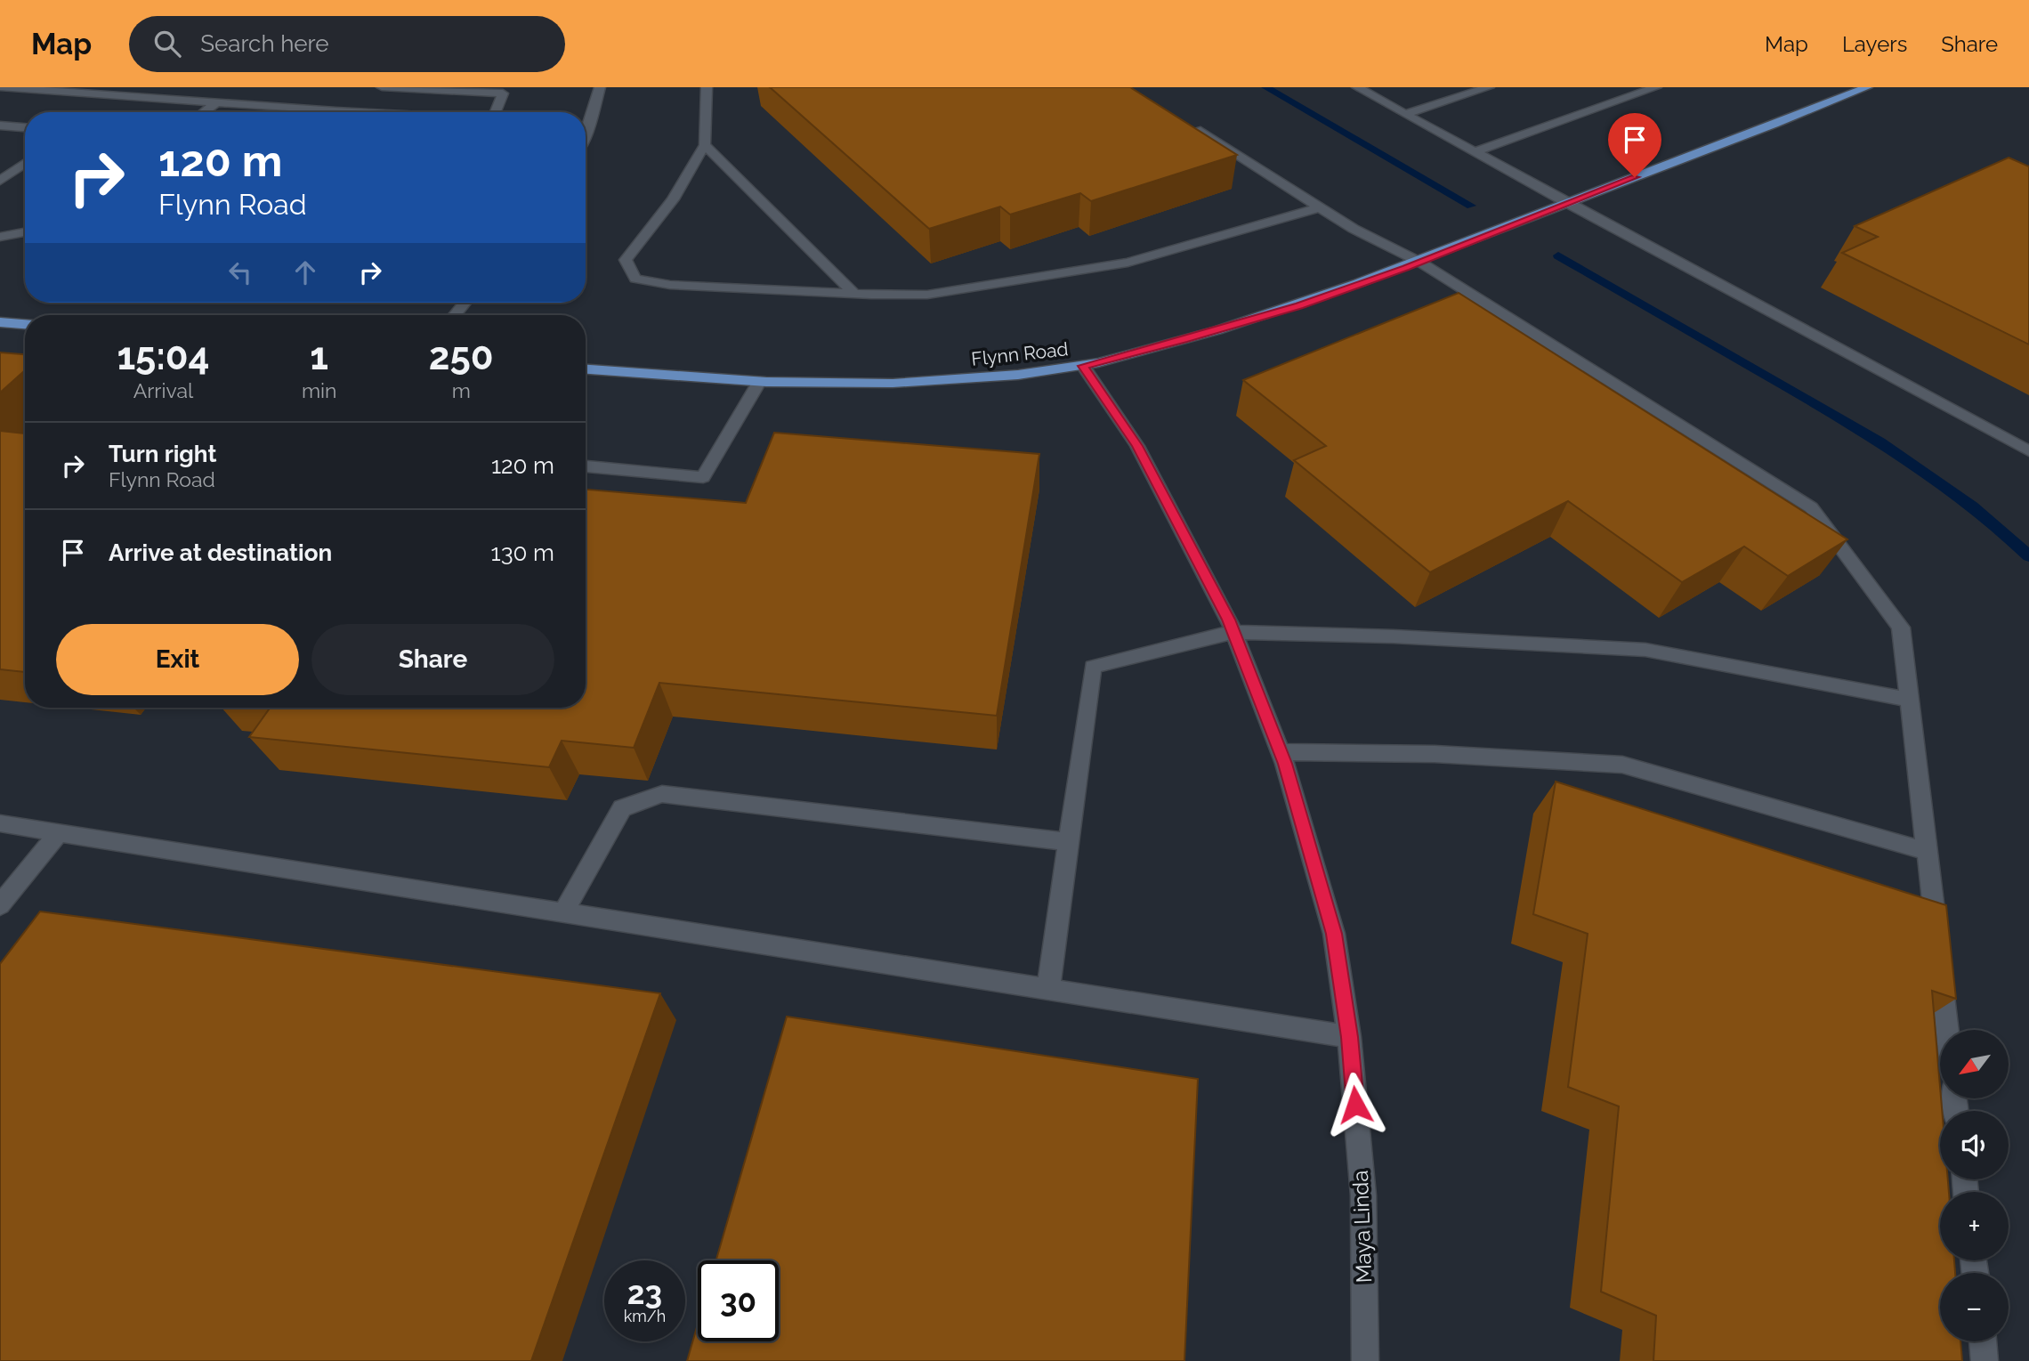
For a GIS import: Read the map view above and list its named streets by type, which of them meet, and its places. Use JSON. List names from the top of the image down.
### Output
{
  "streets": {
    "main road": ["Flynn Road"],
    "street": ["Maya Linda"]
  },
  "crossings": [
    ["Flynn Road", "Maya Linda"]
  ],
  "north": "bottom left",
  "page": {
    "header": "Map",
    "search": "Search here",
    "nav": ["Map", "Layers", "Share"],
    "turn": ["120 m", "Flynn Road"],
    "eta": [
      "15:04",
      "Arrival",
      "1",
      "min",
      "250",
      "m"
    ],
    "list": [
      {
        "name": "Turn right",
        "note": "Flynn Road",
        "value": "120 m"
      },
      {
        "name": "Arrive at destination",
        "value": "130 m"
      }
    ],
    "buttons": ["Exit", "Share"],
    "map_buttons": ["+", "−"],
    "speed": "23 km/h",
    "limit": "30"
  }
}
